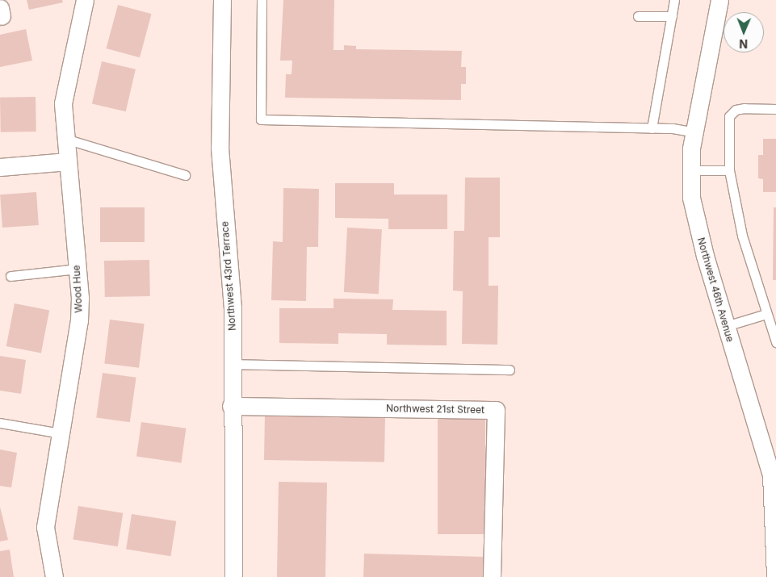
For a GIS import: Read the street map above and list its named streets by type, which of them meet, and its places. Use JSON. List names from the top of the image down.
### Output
{
  "streets": {
    "street": [
      "Northwest 43rd Terrace",
      "Wood Hue",
      "Northwest 46th Avenue",
      "Northwest 21st Street"
    ]
  },
  "crossings": [
    ["Northwest 43rd Terrace", "Northwest 21st Street"]
  ],
  "north": "bottom"
}
